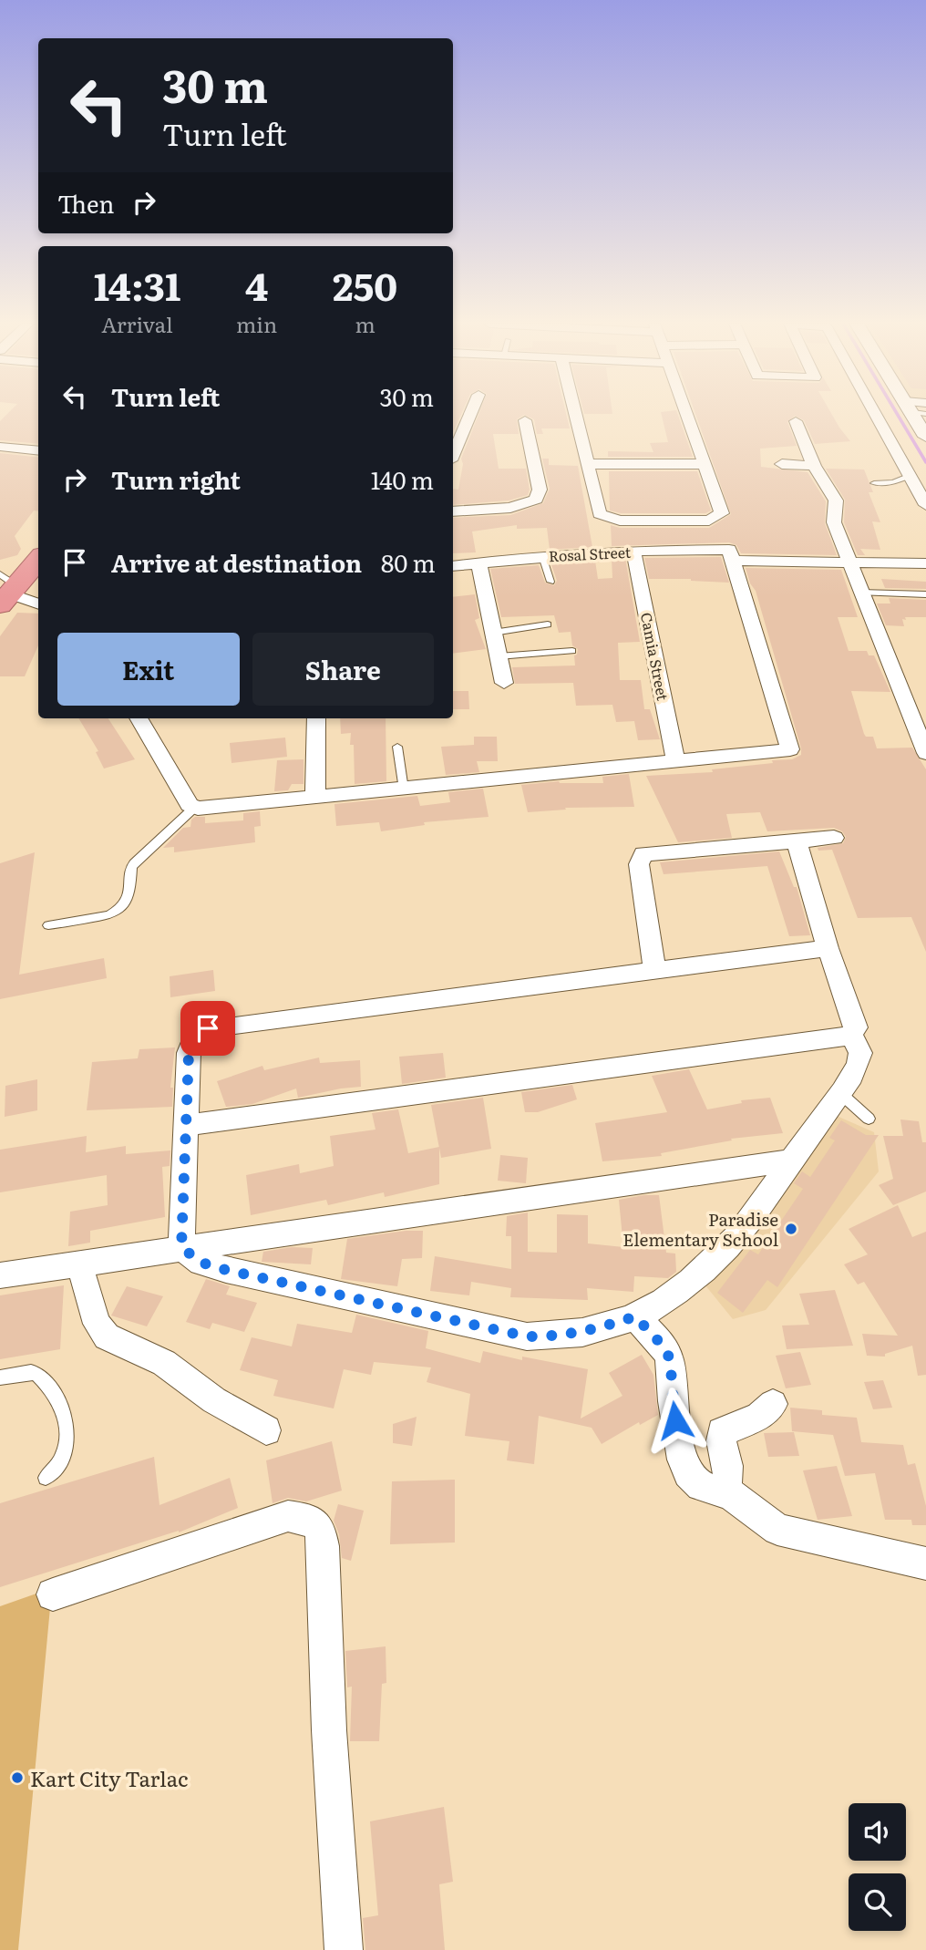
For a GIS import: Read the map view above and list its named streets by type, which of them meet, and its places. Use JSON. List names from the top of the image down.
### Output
{
  "streets": {
    "street": ["Rosal Street", "Camia Street"]
  },
  "crossings": [
    ["Rosal Street", "Camia Street"]
  ],
  "places": ["Paradise Elementary School", "Kart City Tarlac"],
  "page": {
    "turn": ["30 m", "Turn left"],
    "then": "Then",
    "eta": [
      "14:31",
      "Arrival",
      "4",
      "min",
      "250",
      "m"
    ],
    "list": [
      {
        "name": "Turn left",
        "value": "30 m"
      },
      {
        "name": "Turn right",
        "value": "140 m"
      },
      {
        "name": "Arrive at destination",
        "value": "80 m"
      }
    ],
    "buttons": ["Exit", "Share"]
  }
}
